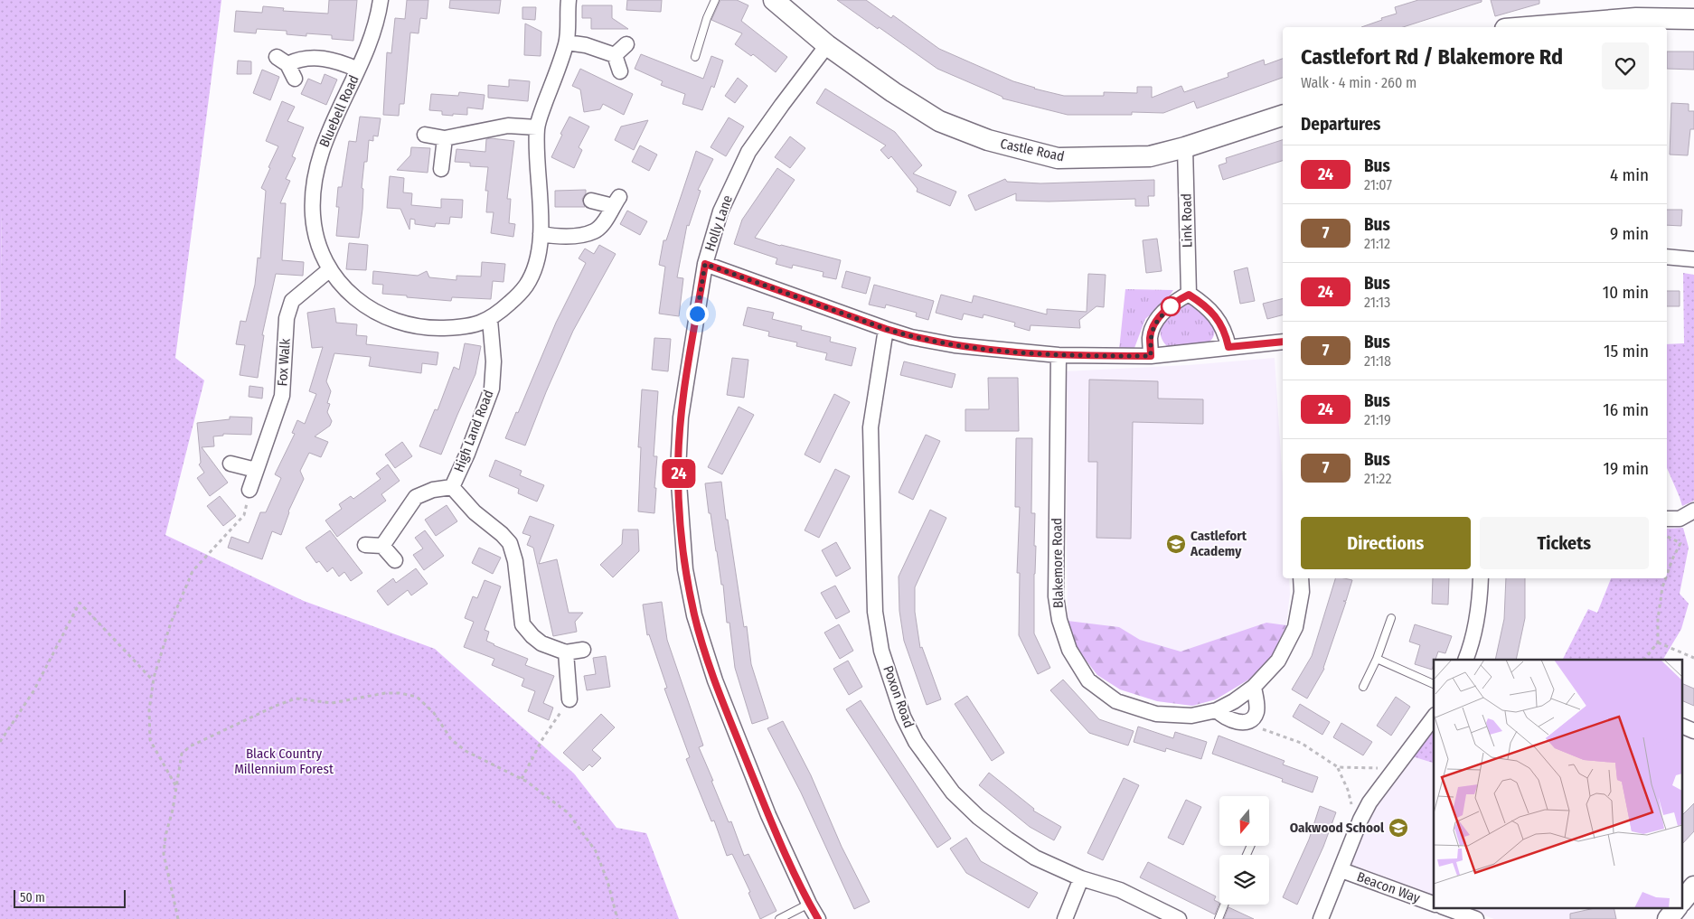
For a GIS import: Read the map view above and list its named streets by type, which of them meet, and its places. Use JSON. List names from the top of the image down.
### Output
{
  "streets": {
    "street": [
      "Bluebell Road",
      "Castle Road",
      "Link Road",
      "Holly Lane",
      "Fox Walk",
      "High Land Road",
      "Blakemore Road",
      "Poxon Road",
      "Beacon Way"
    ]
  },
  "crossings": [
    ["Bluebell Road", "Fox Walk"],
    ["Bluebell Road", "High Land Road"],
    ["Castle Road", "Link Road"],
    ["Castle Road", "Holly Lane"]
  ],
  "parks": ["Black Country Millennium Forest"],
  "places": {
    "school or university": ["Castlefort Academy", "Oakwood School"]
  },
  "lines": ["bus line 24"],
  "scale_bar": "50 m",
  "north": "bottom",
  "page": {
    "on_map": "24",
    "heading": [
      ["Castlefort Rd / Blakemore Rd", "Walk · 4 min · 260 m"],
      "Departures"
    ],
    "list": [
      {
        "mark": "24",
        "name": "Bus",
        "note": "21:07",
        "value": "4 min"
      },
      {
        "mark": "7",
        "name": "Bus",
        "note": "21:12",
        "value": "9 min"
      },
      {
        "mark": "24",
        "name": "Bus",
        "note": "21:13",
        "value": "10 min"
      },
      {
        "mark": "7",
        "name": "Bus",
        "note": "21:18",
        "value": "15 min"
      },
      {
        "mark": "24",
        "name": "Bus",
        "note": "21:19",
        "value": "16 min"
      },
      {
        "mark": "7",
        "name": "Bus",
        "note": "21:22",
        "value": "19 min"
      }
    ],
    "buttons": ["Directions", "Tickets"],
    "scale": "50 m"
  }
}
